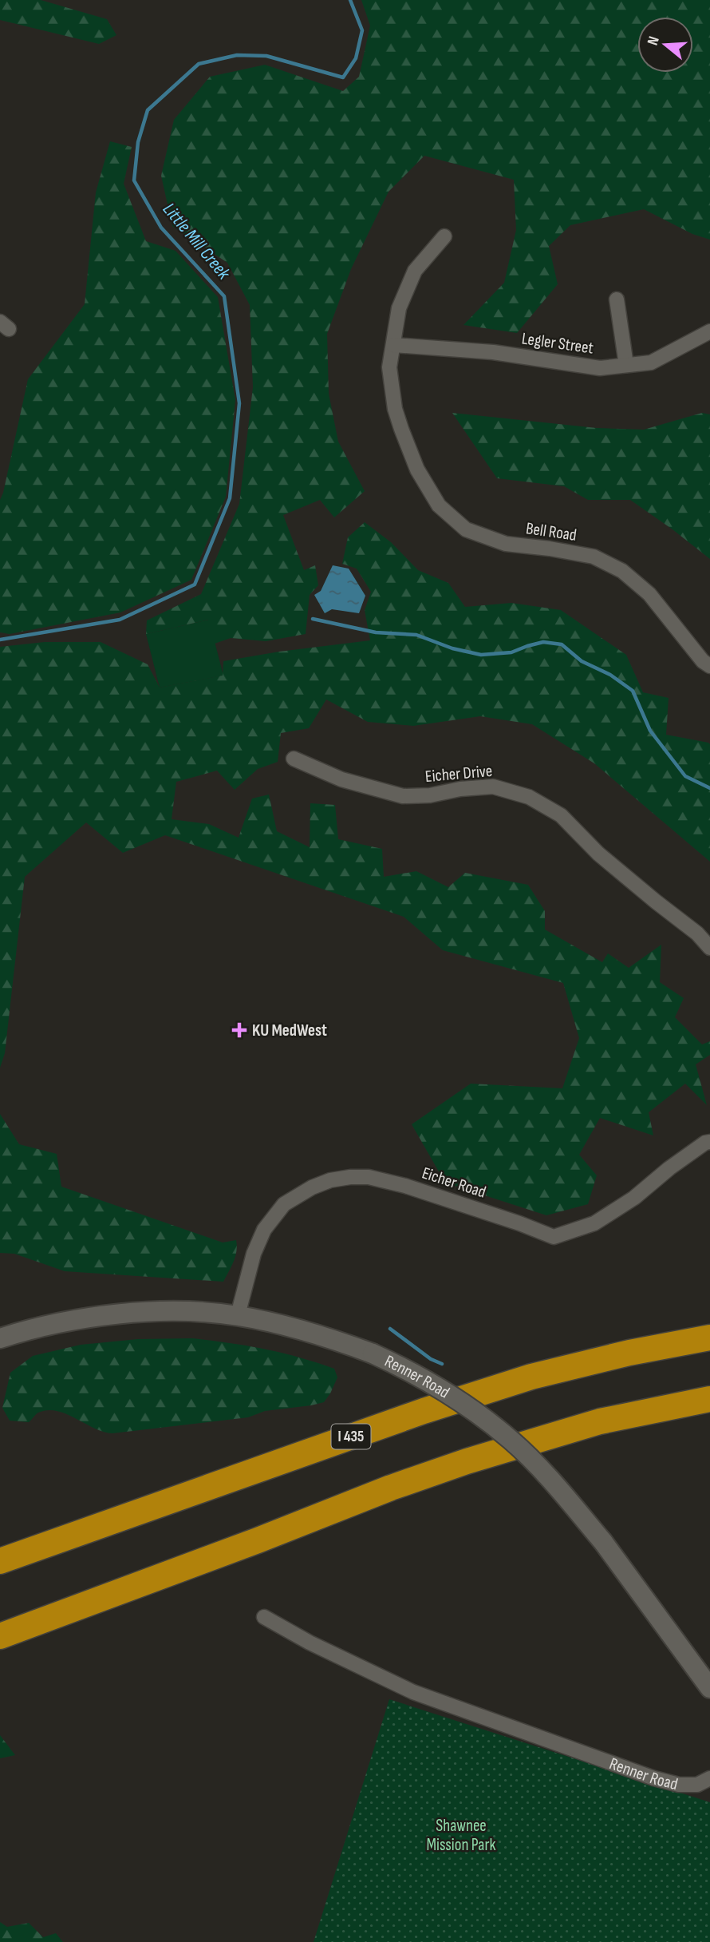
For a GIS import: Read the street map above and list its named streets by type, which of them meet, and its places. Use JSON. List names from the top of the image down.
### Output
{
  "streets": {
    "highway": ["I 435"],
    "main road": ["Renner Road"],
    "street": [
      "Legler Street",
      "Bell Road",
      "Eicher Drive",
      "Eicher Road"
    ]
  },
  "crossings": [
    ["Legler Street", "Bell Road"],
    ["Eicher Road", "Renner Road"]
  ],
  "water": ["Little Mill Creek"],
  "parks": ["Shawnee Mission Park"],
  "places": {
    "health": ["KU MedWest"]
  },
  "north": "left"
}
